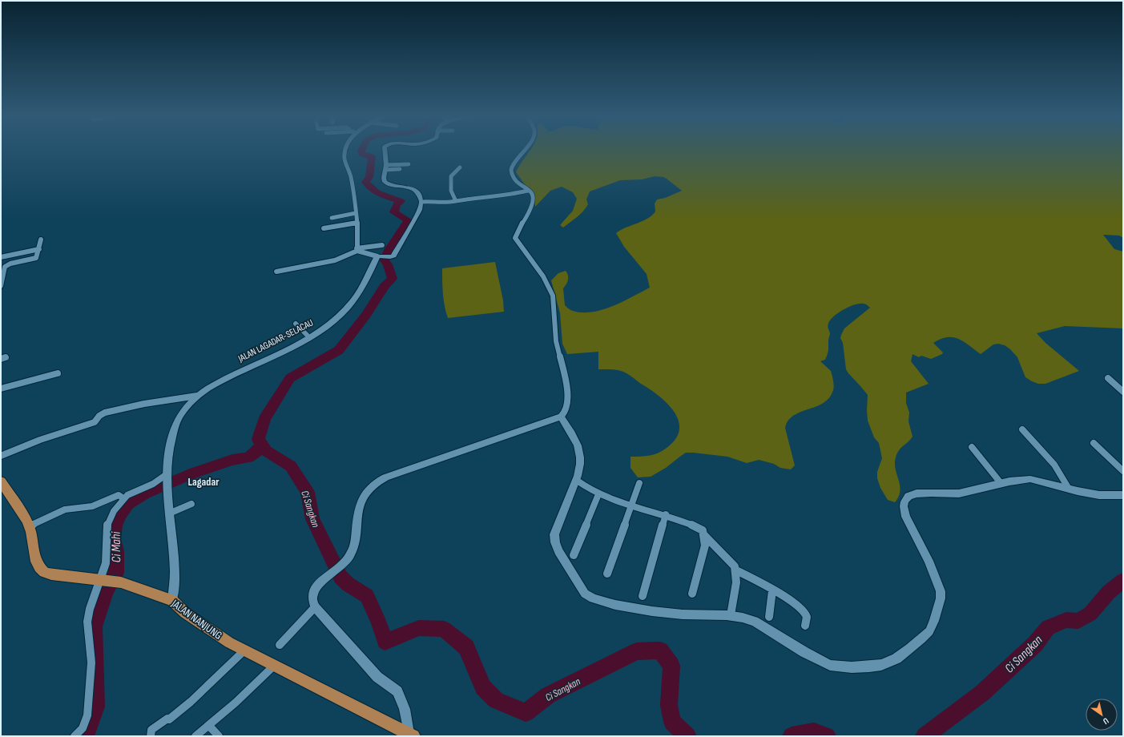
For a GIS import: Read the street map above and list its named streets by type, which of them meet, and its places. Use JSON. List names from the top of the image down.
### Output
{
  "streets": {
    "main road": ["JALAN NANJUNG"],
    "street": ["JALAN LAGADAR-SELACAU"]
  },
  "crossings": [
    ["JALAN LAGADAR-SELACAU", "JALAN NANJUNG"]
  ],
  "districts": ["Lagadar"],
  "water": ["Ci Sangkan", "Ci Mahi"],
  "north": "bottom right"
}
